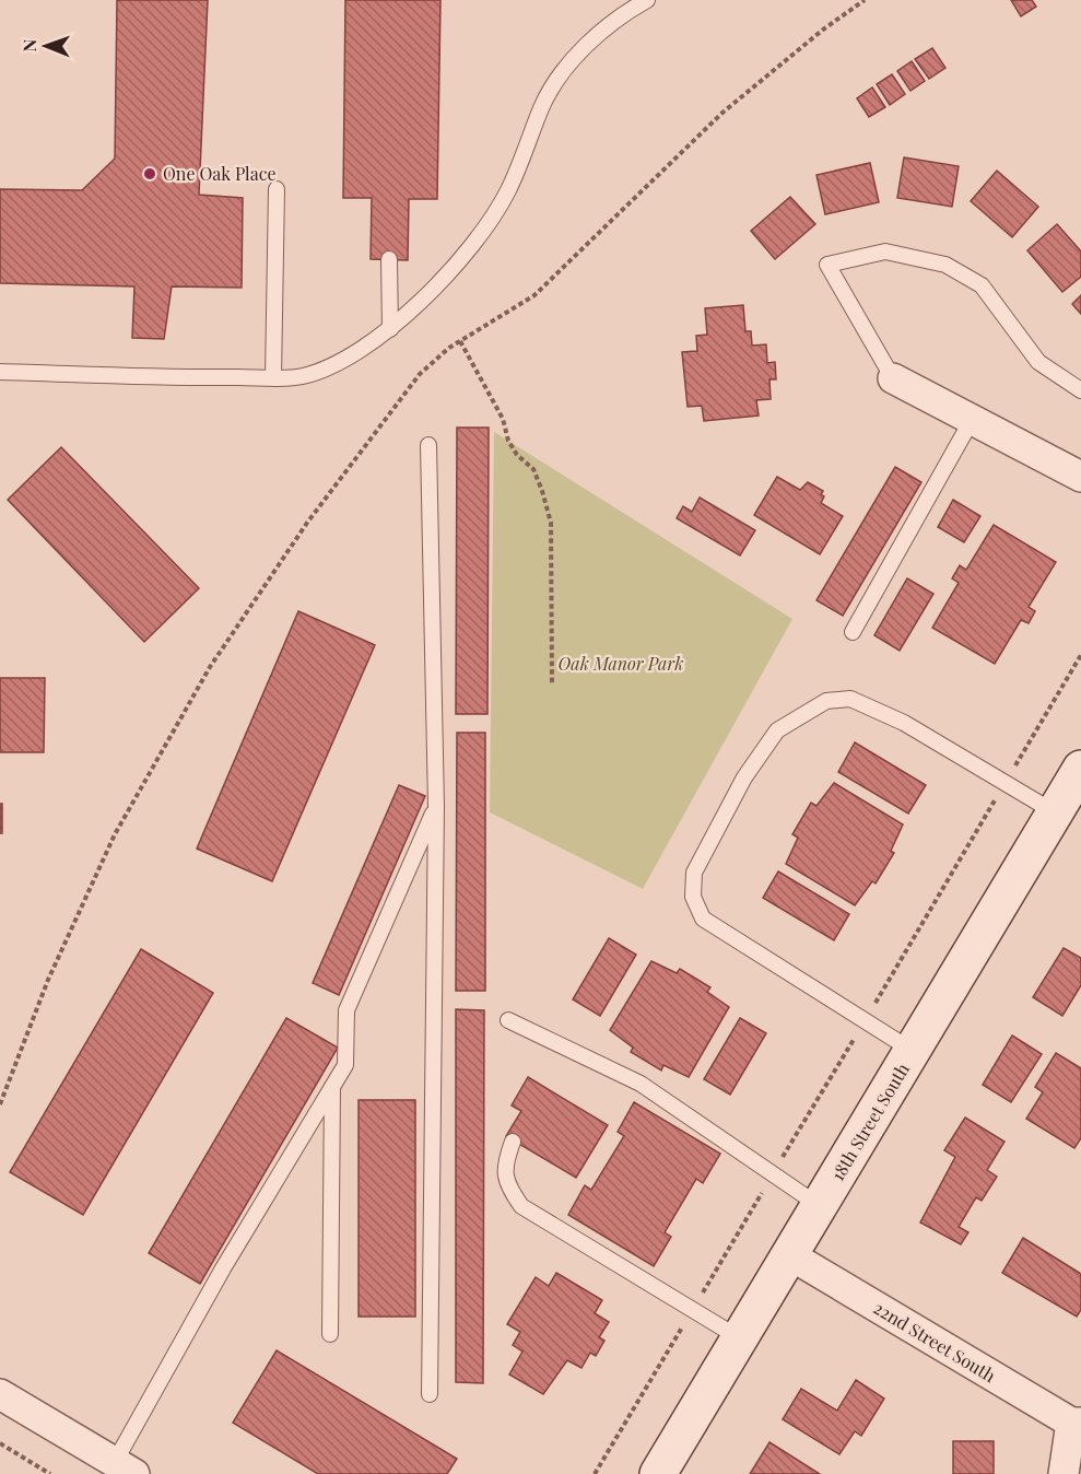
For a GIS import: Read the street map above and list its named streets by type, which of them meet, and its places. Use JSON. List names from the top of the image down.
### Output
{
  "streets": {
    "street": ["18th Street South", "22nd Street South"]
  },
  "crossings": [
    ["18th Street South", "22nd Street South"]
  ],
  "parks": ["Oak Manor Park"],
  "places": ["One Oak Place"],
  "north": "left"
}
